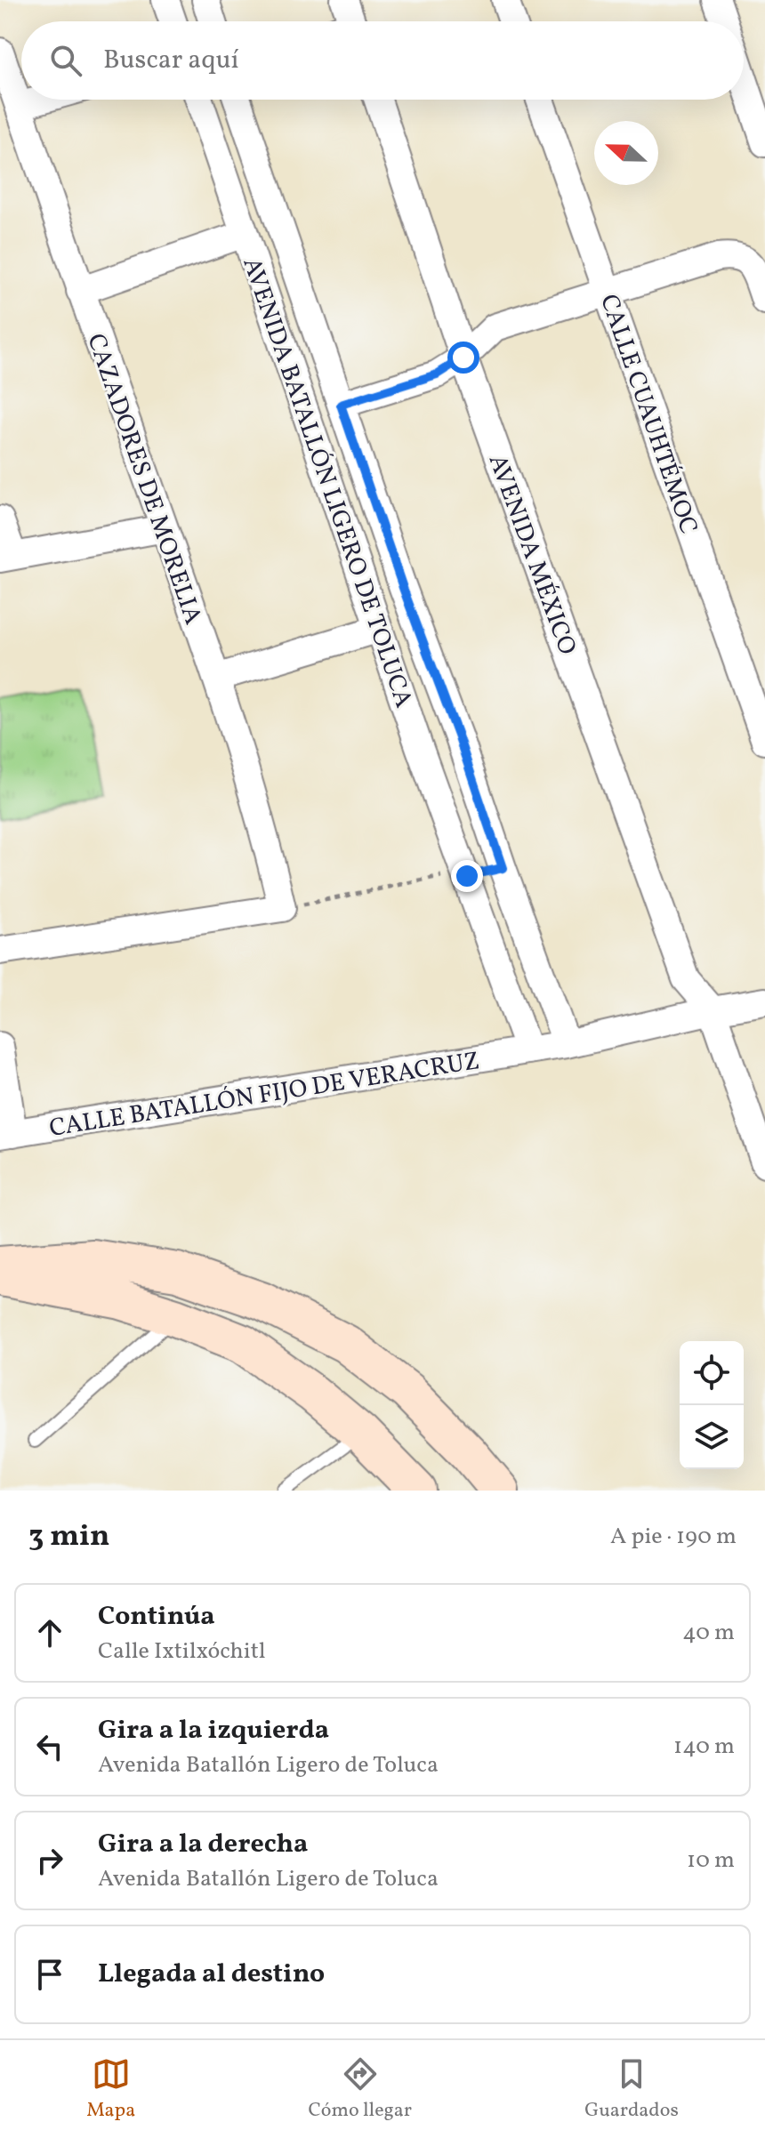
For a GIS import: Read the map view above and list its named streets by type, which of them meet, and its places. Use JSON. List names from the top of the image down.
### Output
{
  "streets": {
    "street": [
      "CALLE CUAUHTÉMOC",
      "CAZADORES DE MORELIA",
      "AVENIDA BATALLÓN LIGERO DE TOLUCA",
      "AVENIDA MÉXICO",
      "CALLE BATALLÓN FIJO DE VERACRUZ"
    ]
  },
  "crossings": [
    ["AVENIDA BATALLÓN LIGERO DE TOLUCA", "CALLE BATALLÓN FIJO DE VERACRUZ"],
    ["AVENIDA MÉXICO", "CALLE BATALLÓN FIJO DE VERACRUZ"]
  ],
  "north": "left",
  "page": {
    "search": "Buscar aquí",
    "heading": ["3 min", "A pie · 190 m"],
    "list": [
      ["Continúa", "Calle Ixtilxóchitl", "40 m"],
      ["Gira a la izquierda", "Avenida Batallón Ligero de Toluca", "140 m"],
      ["Gira a la derecha", "Avenida Batallón Ligero de Toluca", "10 m"],
      "Llegada al destino"
    ],
    "nav": ["Mapa", "Cómo llegar", "Guardados"]
  }
}
